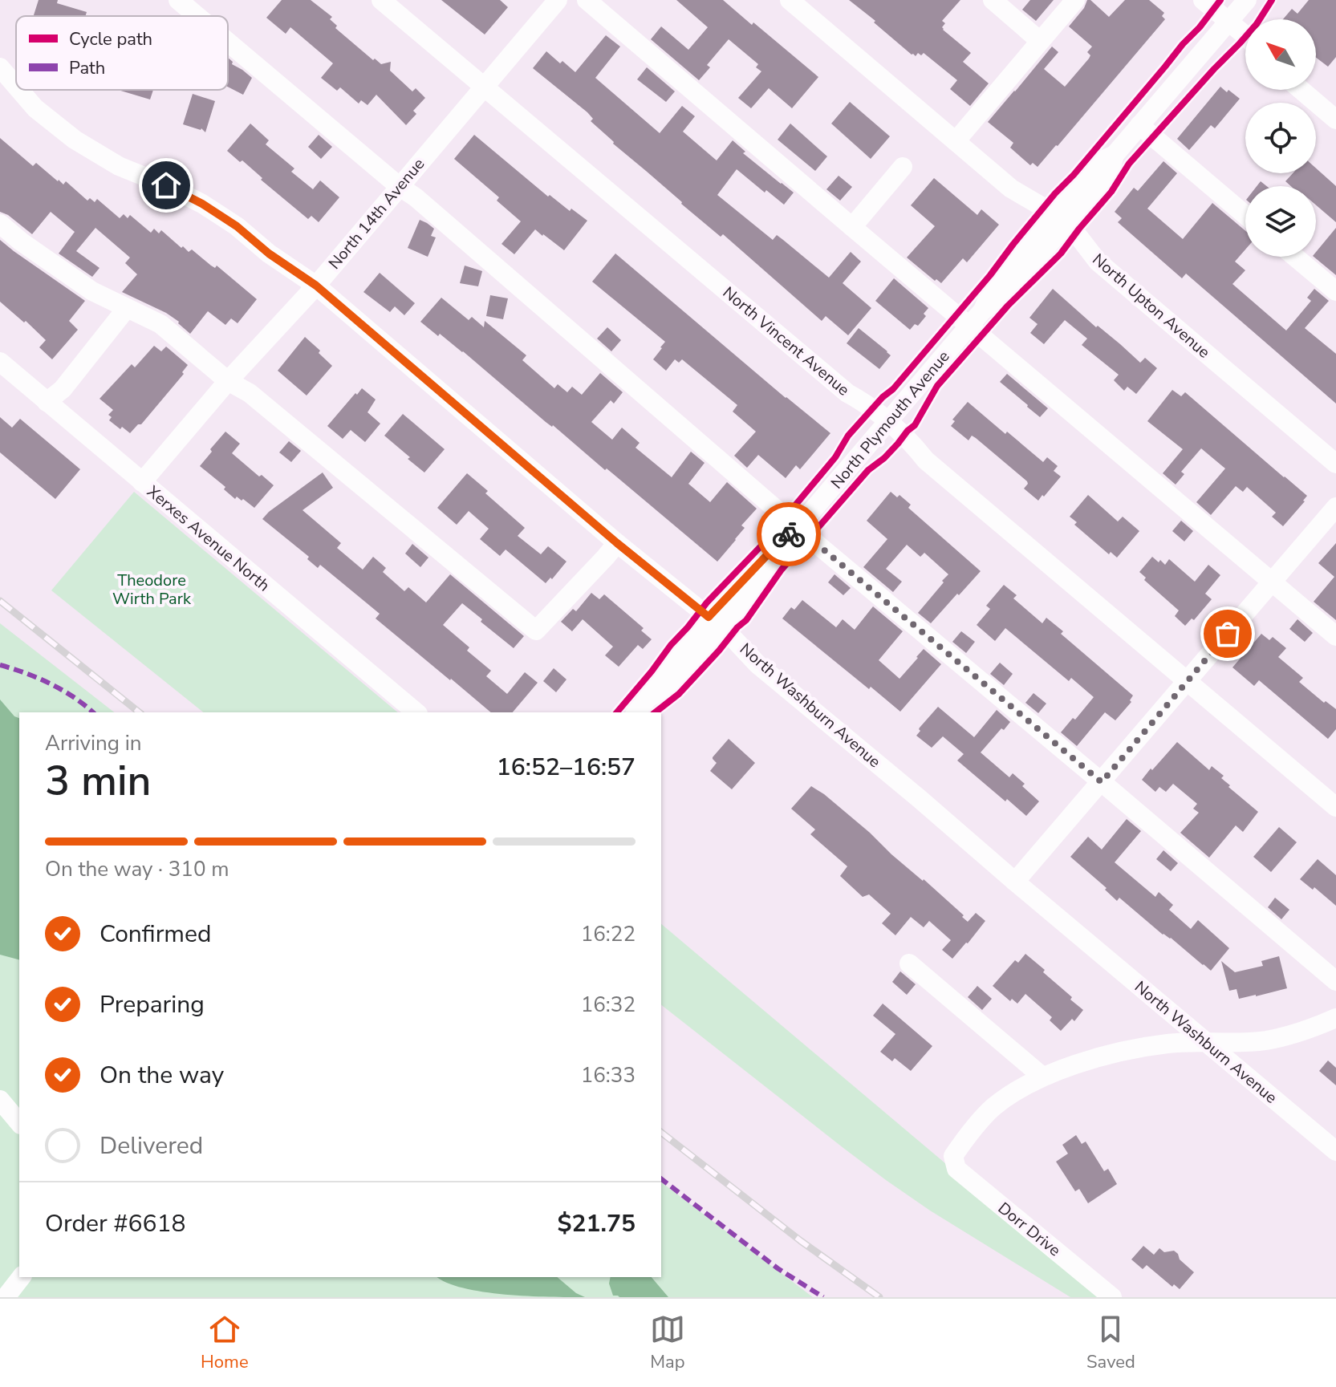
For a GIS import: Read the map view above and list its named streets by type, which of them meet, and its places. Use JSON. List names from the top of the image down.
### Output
{
  "streets": {
    "street": [
      "North 14th Avenue",
      "North Upton Avenue",
      "North Vincent Avenue",
      "North Plymouth Avenue",
      "Xerxes Avenue North",
      "North Washburn Avenue",
      "Dorr Drive"
    ]
  },
  "crossings": [
    ["North 14th Avenue", "North Vincent Avenue"],
    ["North 14th Avenue", "Xerxes Avenue North"],
    ["North 14th Avenue", "North Washburn Avenue"],
    ["North Upton Avenue", "North Plymouth Avenue"],
    ["North Vincent Avenue", "North Plymouth Avenue"],
    ["North Plymouth Avenue", "North Washburn Avenue"]
  ],
  "parks": ["Theodore Wirth Park"],
  "legend": ["Cycle path", "Path"],
  "north": "top left",
  "page": {
    "heading": ["3 min", "Arriving in", "16:52–16:57"],
    "panel": ["Order #6618", "$21.75"],
    "bar": "On the way · 310 m",
    "list": [
      ["Confirmed", "16:22"],
      ["Preparing", "16:32"],
      ["On the way", "16:33"],
      "Delivered"
    ],
    "tabs": ["Home", "Map", "Saved"]
  }
}
